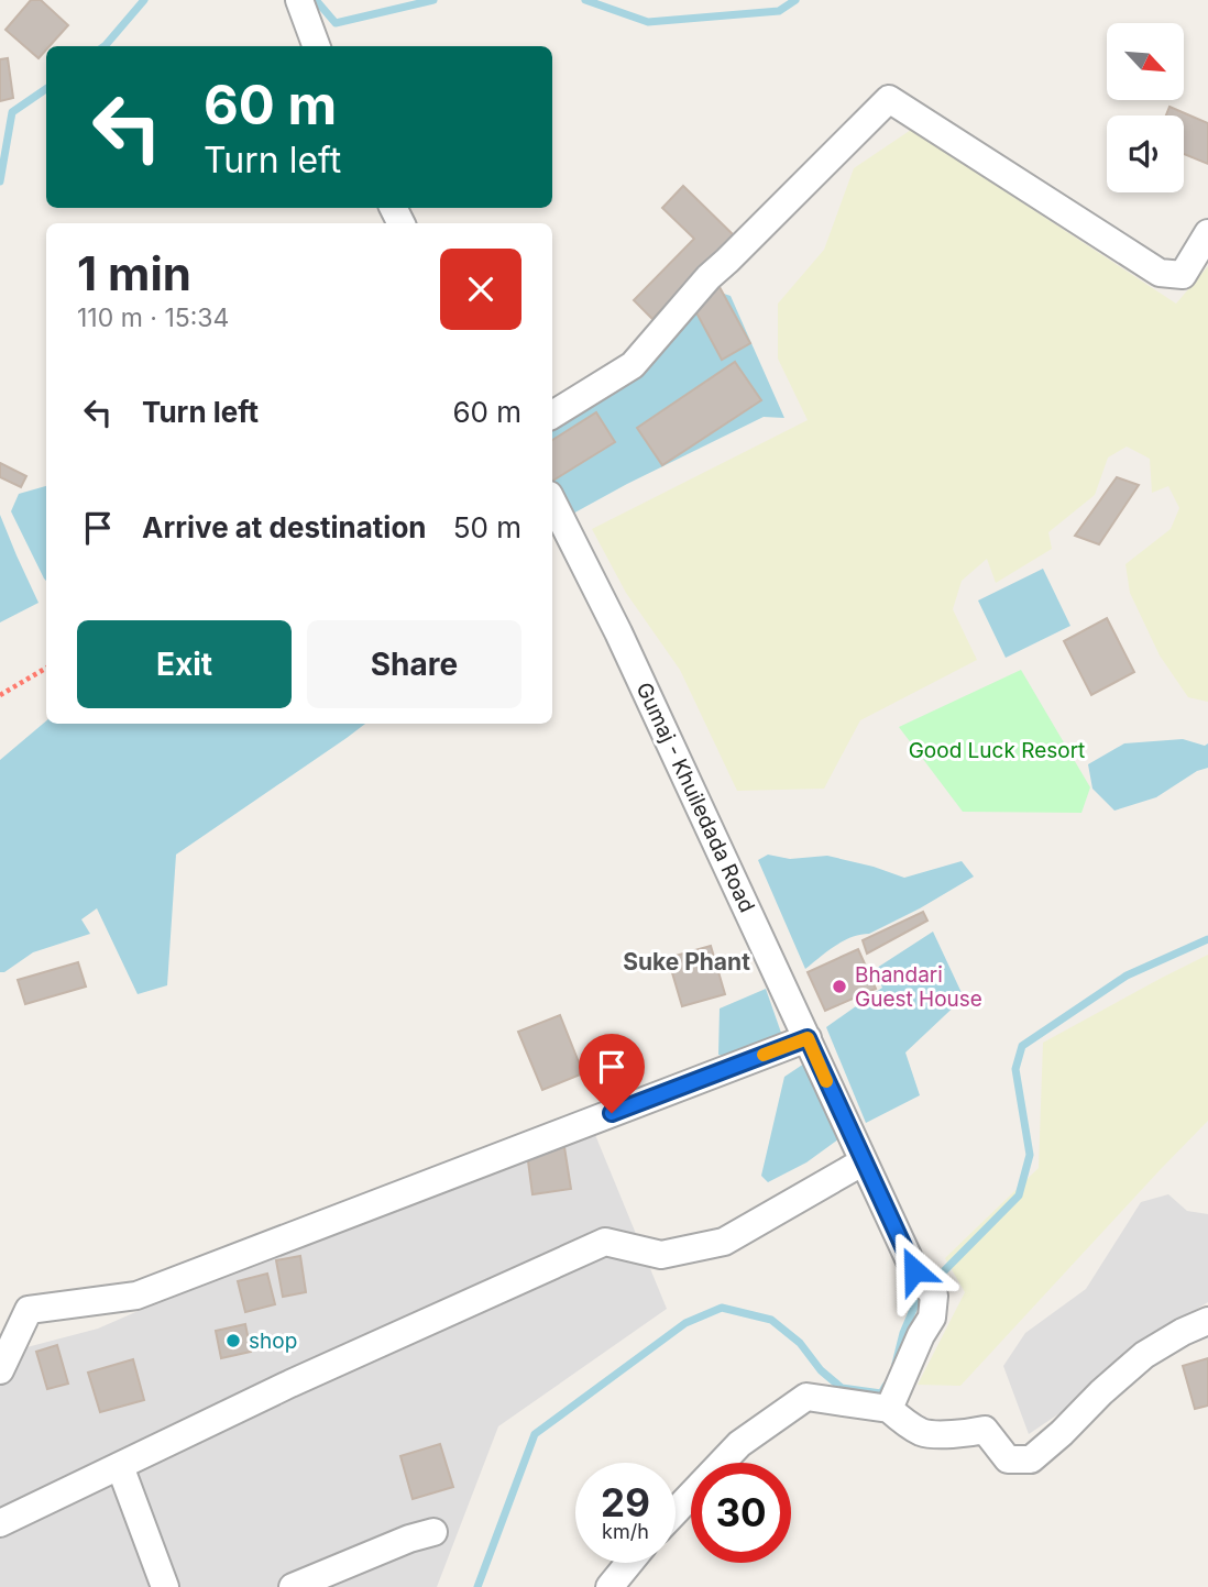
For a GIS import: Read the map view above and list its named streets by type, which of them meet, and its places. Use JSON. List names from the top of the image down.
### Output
{
  "streets": {
    "street": ["Gumaj - Khuiledada Road"]
  },
  "districts": ["Suke Phant"],
  "parks": ["Good Luck Resort"],
  "places": ["Bhandari Guest House", "shop"],
  "north": "bottom right",
  "page": {
    "turn": ["60 m", "Turn left"],
    "heading": ["1 min", "110 m · 15:34"],
    "list": [
      {
        "name": "Turn left",
        "value": "60 m"
      },
      {
        "name": "Arrive at destination",
        "value": "50 m"
      }
    ],
    "buttons": ["Exit", "Share"],
    "speed": "29 km/h",
    "limit": "30"
  }
}
